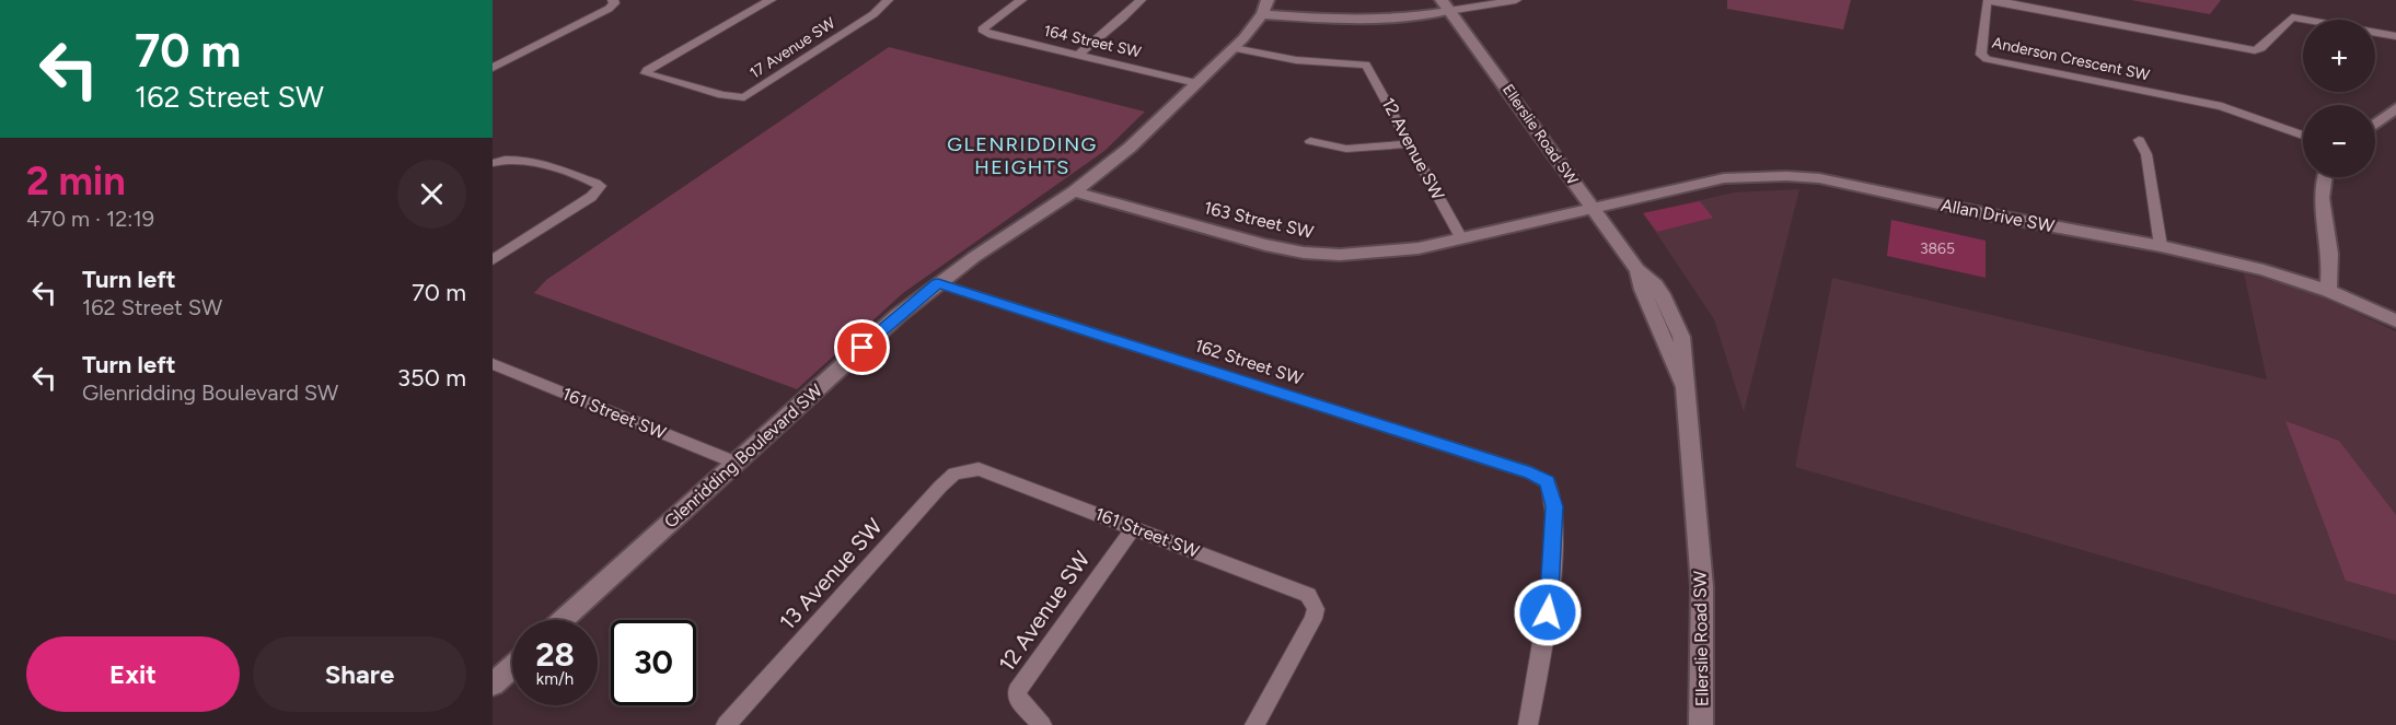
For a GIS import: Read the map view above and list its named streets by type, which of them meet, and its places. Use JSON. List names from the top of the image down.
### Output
{
  "streets": {
    "street": [
      "164 Street SW",
      "17 Avenue SW",
      "Anderson Crescent SW",
      "Ellerslie Road SW",
      "12 Avenue SW",
      "Allan Drive SW",
      "163 Street SW",
      "162 Street SW",
      "161 Street SW",
      "Glenridding Boulevard SW",
      "13 Avenue SW"
    ]
  },
  "crossings": [
    ["164 Street SW", "Glenridding Boulevard SW"],
    ["Ellerslie Road SW", "Allan Drive SW"],
    ["Ellerslie Road SW", "163 Street SW"],
    ["12 Avenue SW", "163 Street SW"],
    ["12 Avenue SW", "161 Street SW"],
    ["12 Avenue SW", "Glenridding Boulevard SW"],
    ["Allan Drive SW", "163 Street SW"],
    ["163 Street SW", "Glenridding Boulevard SW"],
    ["162 Street SW", "Glenridding Boulevard SW"],
    ["161 Street SW", "Glenridding Boulevard SW"],
    ["161 Street SW", "13 Avenue SW"]
  ],
  "districts": ["GLENRIDDING HEIGHTS"],
  "house_numbers": ["3865"],
  "page": {
    "turn": ["70 m", "162 Street SW"],
    "map_buttons": ["+", "−"],
    "heading": ["2 min", "470 m · 12:19"],
    "list": [
      {
        "name": "Turn left",
        "note": "162 Street SW",
        "value": "70 m"
      },
      {
        "name": "Turn left",
        "note": "Glenridding Boulevard SW",
        "value": "350 m"
      }
    ],
    "speed": "28 km/h",
    "limit": "30",
    "buttons": ["Exit", "Share"]
  }
}
